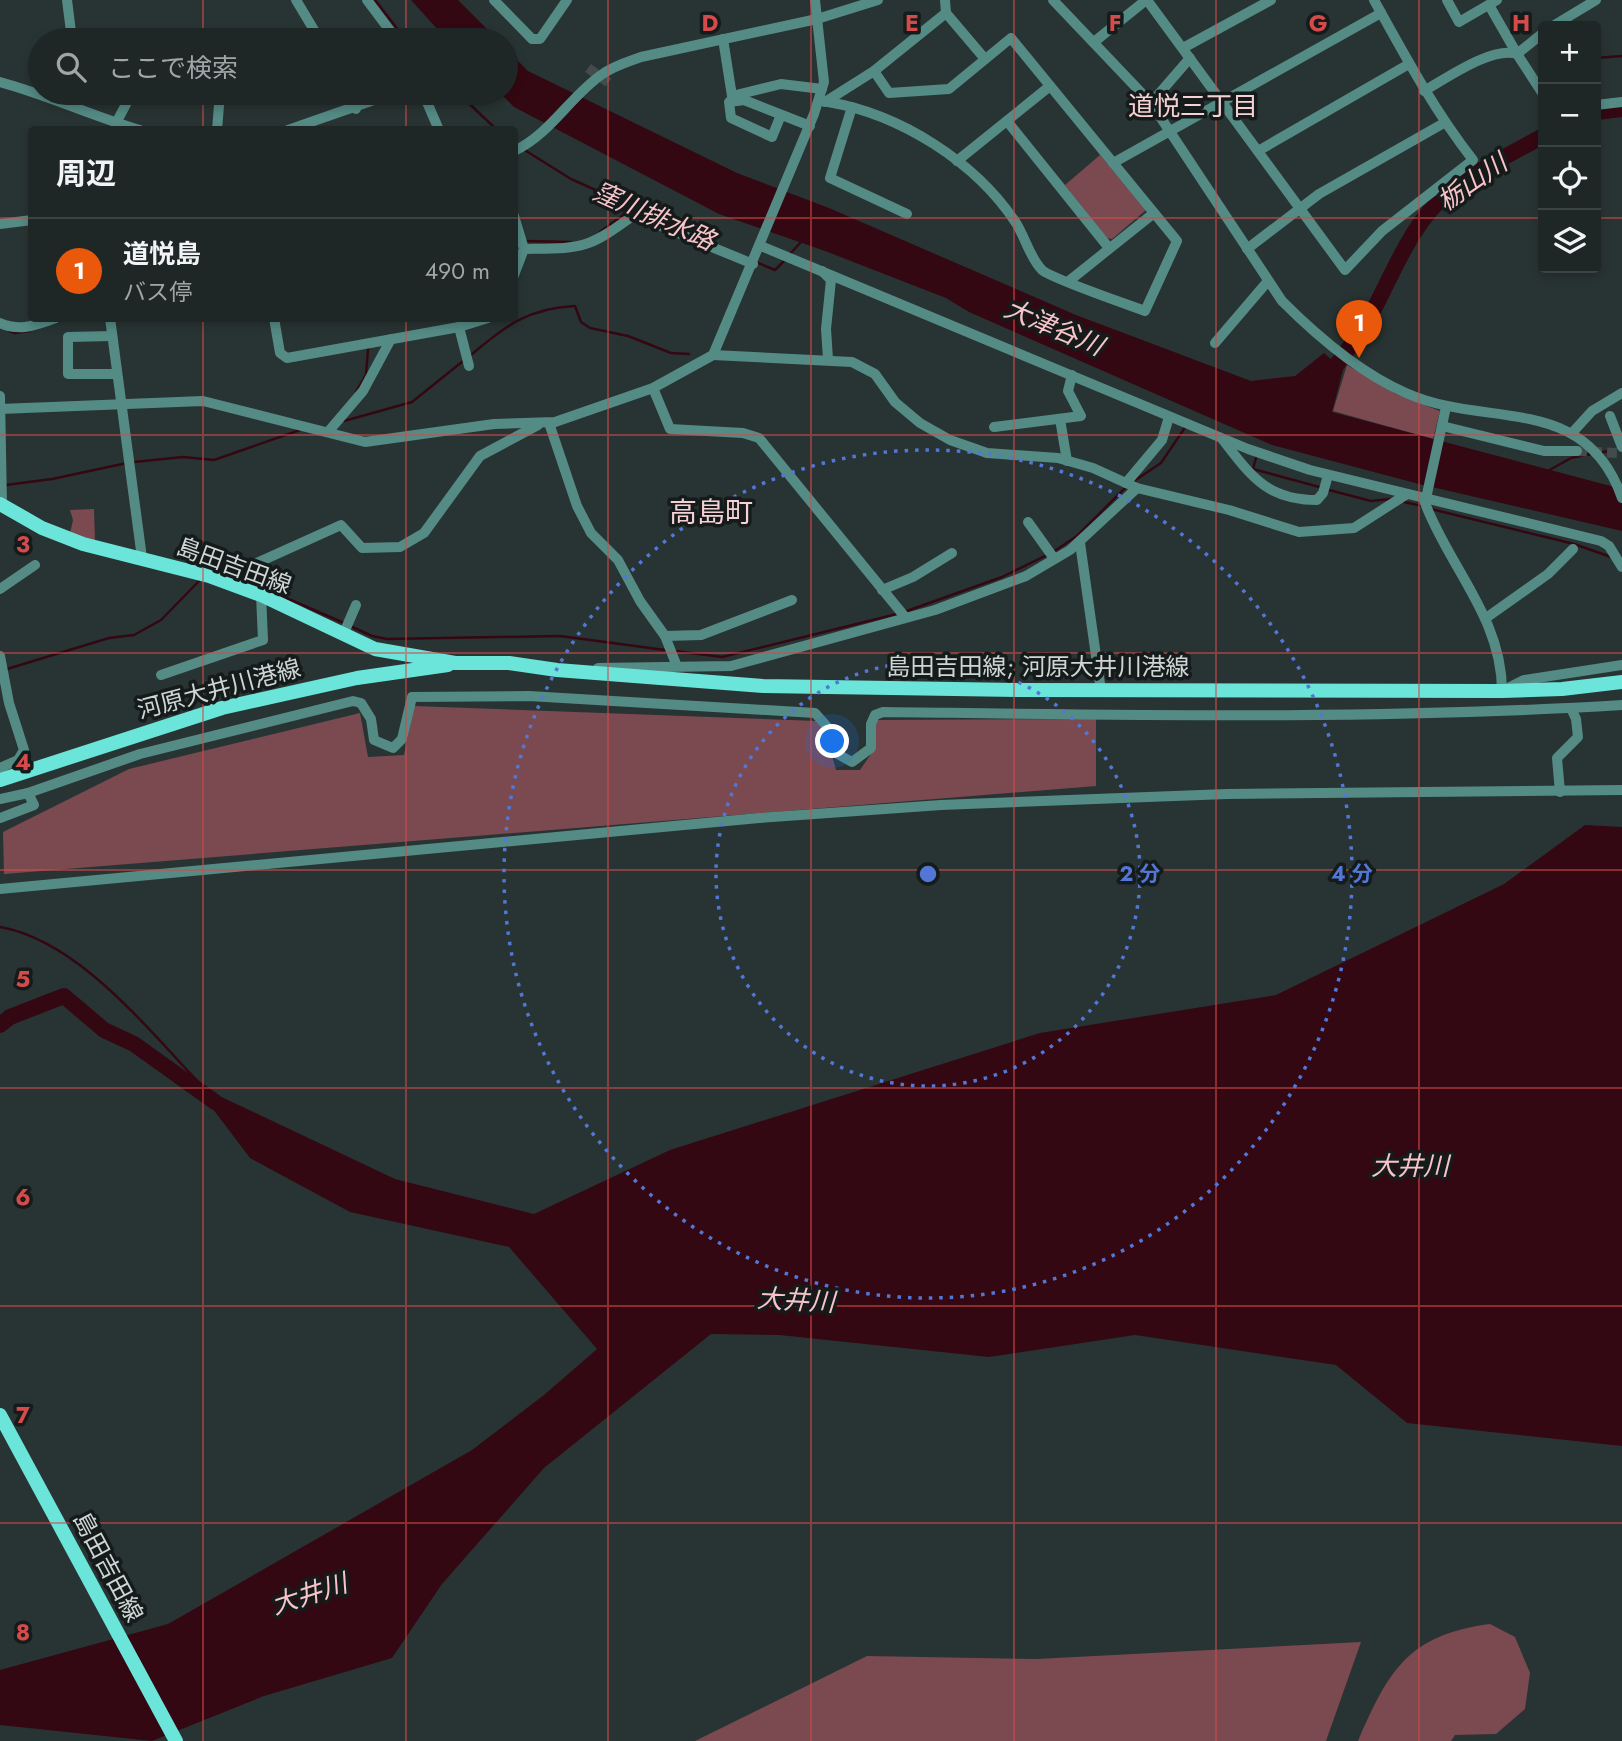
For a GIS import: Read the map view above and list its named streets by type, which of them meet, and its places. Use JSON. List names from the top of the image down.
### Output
{
  "streets": {
    "main road": ["島田吉田線", "島田吉田線; 河原大井川港線", "河原大井川港線"]
  },
  "crossings": [
    ["島田吉田線", "島田吉田線; 河原大井川港線"],
    ["島田吉田線", "河原大井川港線"],
    ["島田吉田線; 河原大井川港線", "河原大井川港線"]
  ],
  "districts": ["道悦三丁目", "高島町"],
  "water": [
    "栃山川",
    "窪川排水路",
    "大津谷川",
    "大井川"
  ],
  "page": {
    "map_buttons": ["+", "−"],
    "search": "ここで検索",
    "heading": "周辺",
    "list": [
      {
        "mark": "1",
        "name": "道悦島",
        "note": "バス停",
        "value": "490 m"
      }
    ],
    "pins": "1"
  },
  "grid": {
    "columns": [
      "D",
      "E",
      "F",
      "G",
      "H"
    ],
    "rows": [
      "3",
      "4",
      "5",
      "6",
      "7",
      "8"
    ]
  },
  "rings": ["2 分", "4 分"]
}
